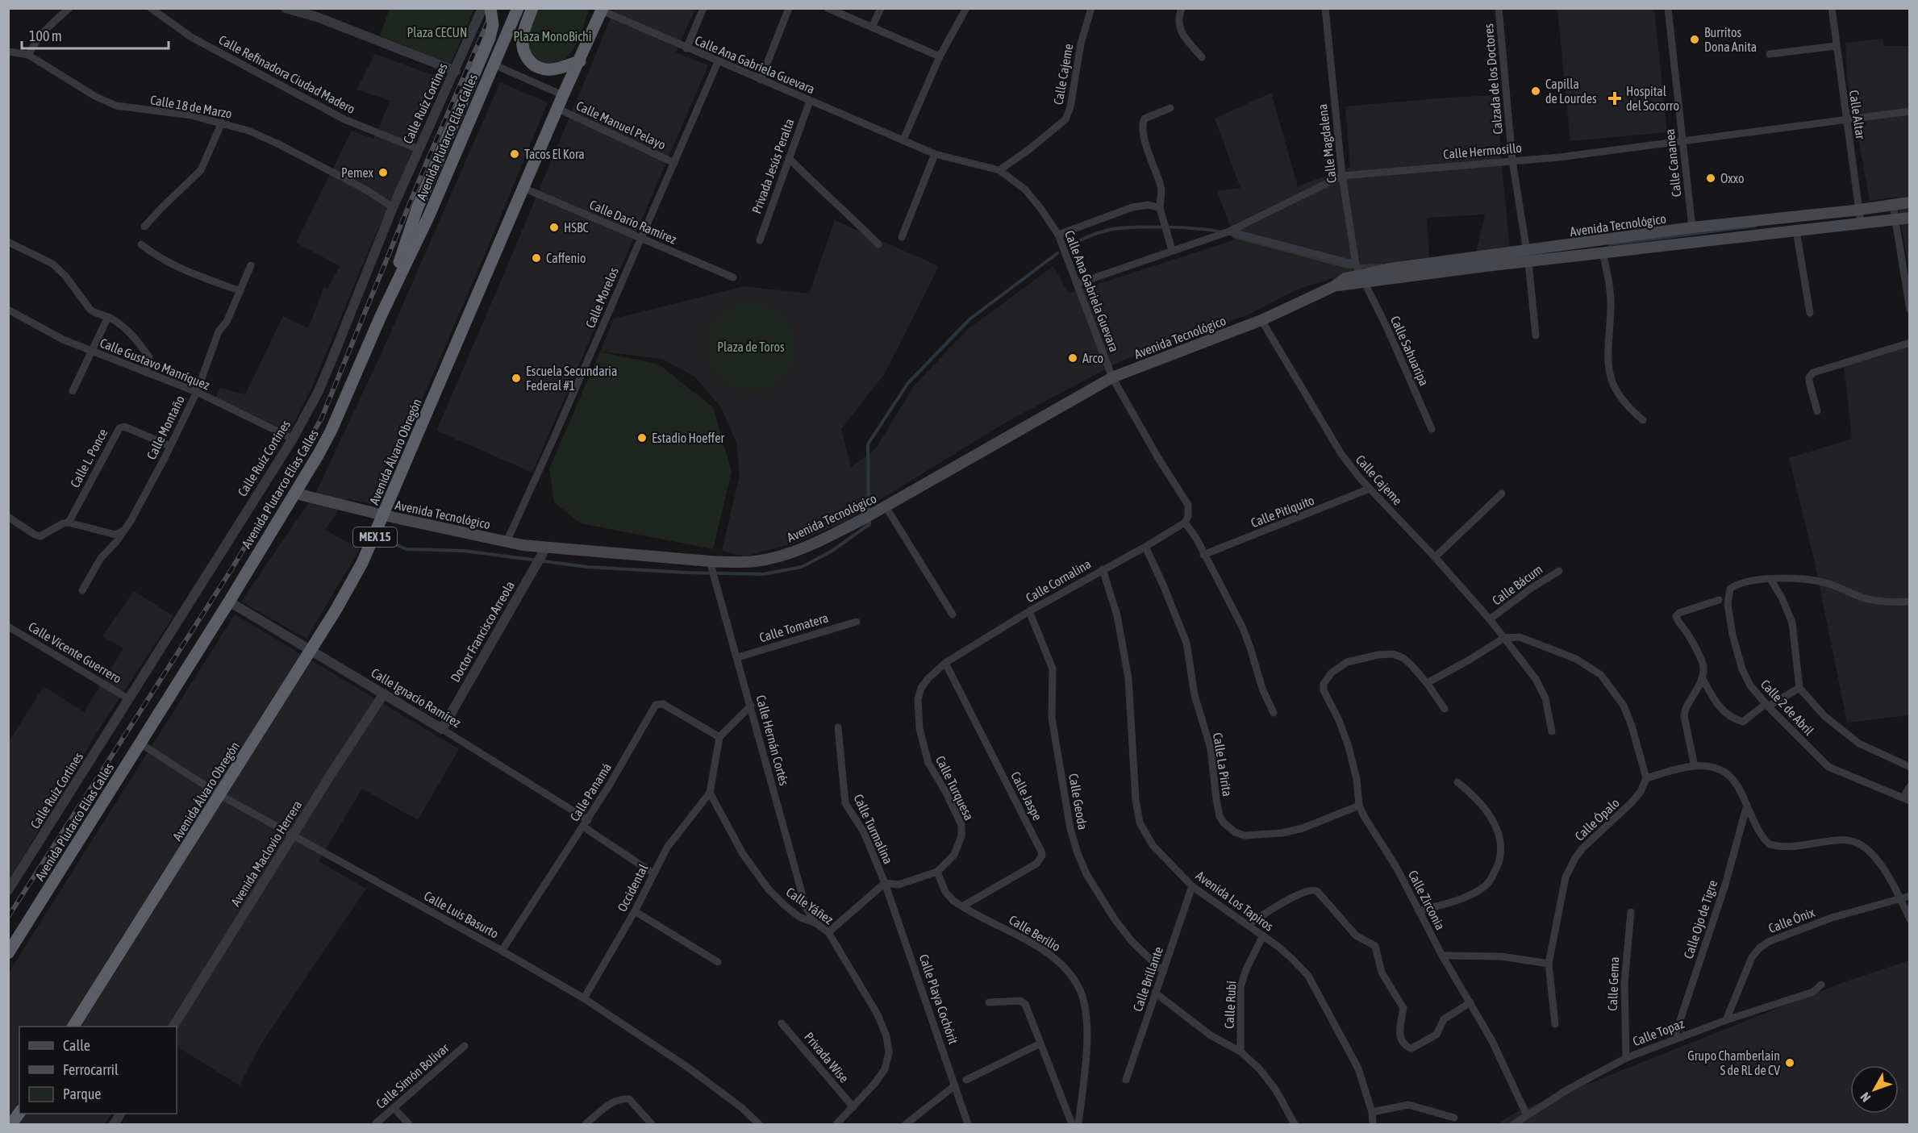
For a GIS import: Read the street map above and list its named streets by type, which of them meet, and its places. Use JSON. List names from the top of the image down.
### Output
{
  "streets": {
    "highway": ["Avenida Plutarco Elías Calles", "Avenida Álvaro Obregón", "MEX 15"],
    "main road": ["Avenida Tecnológico"],
    "street": [
      "Calle Ana Gabriela Guevara",
      "Calle Refinadora Ciudad Madero",
      "Calle Cajeme",
      "Calzada de los Doctores",
      "Calle Ruíz Cortines",
      "Calle 18 de Marzo",
      "Calle Altar",
      "Calle Manuel Pelayo",
      "Calle Magdalena",
      "Calle Hermosillo",
      "Calle Cananea",
      "Privada Jesús Peralta",
      "Calle Darío Ramírez",
      "Calle Morelos",
      "Calle Sahuaripa",
      "Calle Gustavo Manríquez",
      "Calle Montaño",
      "Calle L. Ponce",
      "Calle Pitiquito",
      "Calle Cornalina",
      "Calle Bácum",
      "Calle Tomatera",
      "Doctor Francisco Arreola",
      "Calle Vicente Guerrero",
      "Calle Ignacio Ramírez",
      "Calle 2 de Abril",
      "Calle Hernán Cortés",
      "Calle La Pirita",
      "Calle Turquesa",
      "Calle Panamá",
      "Calle Jaspe",
      "Calle Geoda",
      "Calle Ópalo",
      "Calle Turmalina",
      "Avenida Maclovio Herrera",
      "Occidental",
      "Calle Zirconia",
      "Avenida Los Tapiros",
      "Calle Yáñez",
      "Calle Luis Basurto",
      "Calle Ojo de Tigre",
      "Calle Ónix",
      "Calle Berilio",
      "Calle Brillante",
      "Calle Gema",
      "Calle Playa Cochórit",
      "Calle Rubí",
      "Calle Topaz",
      "Privada Wise",
      "Calle Simón Bolívar"
    ]
  },
  "crossings": [
    ["Calle Ana Gabriela Guevara", "Calle Cajeme"],
    ["Calle Ana Gabriela Guevara", "Calle Hermosillo"],
    ["Calle Ana Gabriela Guevara", "Privada Jesús Peralta"],
    ["Calle Ana Gabriela Guevara", "Avenida Tecnológico"],
    ["Calle Ana Gabriela Guevara", "Calle Morelos"],
    ["Calle Ana Gabriela Guevara", "Avenida Álvaro Obregón"],
    ["Calle Ana Gabriela Guevara", "Calle Cornalina"],
    ["Calle Refinadora Ciudad Madero", "Calle Ruíz Cortines"],
    ["Calle Cajeme", "Avenida Tecnológico"],
    ["Calle Cajeme", "Calle Pitiquito"],
    ["Calle Cajeme", "Calle Bácum"],
    ["Calzada de los Doctores", "Calle Hermosillo"],
    ["Calzada de los Doctores", "Avenida Tecnológico"],
    ["Calle Ruíz Cortines", "Calle 18 de Marzo"],
    ["Calle Ruíz Cortines", "Calle Gustavo Manríquez"],
    ["Calle Ruíz Cortines", "Calle Vicente Guerrero"],
    ["Calle Altar", "Calle Hermosillo"],
    ["Calle Altar", "Avenida Tecnológico"],
    ["Calle Manuel Pelayo", "Avenida Plutarco Elías Calles"],
    ["Calle Manuel Pelayo", "Calle Morelos"],
    ["Calle Manuel Pelayo", "Avenida Álvaro Obregón"],
    ["Avenida Plutarco Elías Calles", "Avenida Tecnológico"],
    ["Avenida Plutarco Elías Calles", "Calle Ignacio Ramírez"],
    ["Avenida Plutarco Elías Calles", "Calle Luis Basurto"],
    ["Calle Magdalena", "Calle Hermosillo"],
    ["Calle Magdalena", "Avenida Tecnológico"],
    ["Calle Magdalena", "Calle Sahuaripa"],
    ["Calle Hermosillo", "Calle Cananea"],
    ["Calle Cananea", "Avenida Tecnológico"],
    ["Calle Darío Ramírez", "Calle Morelos"],
    ["Calle Darío Ramírez", "Avenida Álvaro Obregón"],
    ["Avenida Tecnológico", "Calle Morelos"],
    ["Avenida Tecnológico", "Calle Sahuaripa"],
    ["Avenida Tecnológico", "Avenida Álvaro Obregón"],
    ["Avenida Tecnológico", "Doctor Francisco Arreola"],
    ["Avenida Tecnológico", "Calle Hernán Cortés"],
    ["Calle Gustavo Manríquez", "Calle Montaño"],
    ["Calle Montaño", "Calle L. Ponce"],
    ["Avenida Álvaro Obregón", "Calle Ignacio Ramírez"],
    ["Avenida Álvaro Obregón", "Calle Luis Basurto"],
    ["Calle Cornalina", "Calle La Pirita"],
    ["Calle Cornalina", "Calle Turquesa"],
    ["Calle Cornalina", "Calle Jaspe"],
    ["Calle Cornalina", "Calle Geoda"],
    ["Calle Cornalina", "Avenida Los Tapiros"],
    ["Calle Tomatera", "Calle Hernán Cortés"],
    ["Doctor Francisco Arreola", "Calle Ignacio Ramírez"],
    ["Calle Ignacio Ramírez", "Calle Panamá"],
    ["Calle Ignacio Ramírez", "Avenida Maclovio Herrera"],
    ["Calle Ignacio Ramírez", "Occidental"],
    ["Calle Hernán Cortés", "Calle Yáñez"],
    ["Calle La Pirita", "Calle Zirconia"],
    ["Calle Turquesa", "Calle Jaspe"],
    ["Calle Turquesa", "Calle Turmalina"],
    ["Calle Turquesa", "Calle Berilio"],
    ["Calle Turquesa", "Calle Playa Cochórit"],
    ["Calle Panamá", "Calle Luis Basurto"],
    ["Calle Jaspe", "Calle Berilio"],
    ["Calle Geoda", "Calle Brillante"],
    ["Calle Turmalina", "Calle Playa Cochórit"],
    ["Avenida Maclovio Herrera", "Calle Luis Basurto"],
    ["Occidental", "Calle Yáñez"],
    ["Occidental", "Calle Luis Basurto"],
    ["Calle Zirconia", "Calle Topaz"],
    ["Avenida Los Tapiros", "Calle Brillante"],
    ["Avenida Los Tapiros", "Calle Rubí"],
    ["Calle Yáñez", "Privada Wise"],
    ["Calle Ojo de Tigre", "Calle Topaz"],
    ["Calle Ónix", "Calle Topaz"],
    ["Calle Gema", "Calle Topaz"]
  ],
  "parks": ["Plaza CECUN", "Plaza MonoBichi", "Plaza de Toros"],
  "places": {
    "other": [
      "Burritos Dona Anita",
      "Capilla de Lourdes",
      "Tacos El Kora",
      "Pemex",
      "Oxxo",
      "HSBC",
      "Caffenio",
      "Arco",
      "Escuela Secundaria Federal #1",
      "Estadio Hoeffer",
      "Grupo Chamberlain S de RL de CV"
    ],
    "health": ["Hospital del Socorro"]
  },
  "legend": ["Calle", "Ferrocarril", "Parque"],
  "scale_bar": "100 m",
  "north": "bottom left"
}
